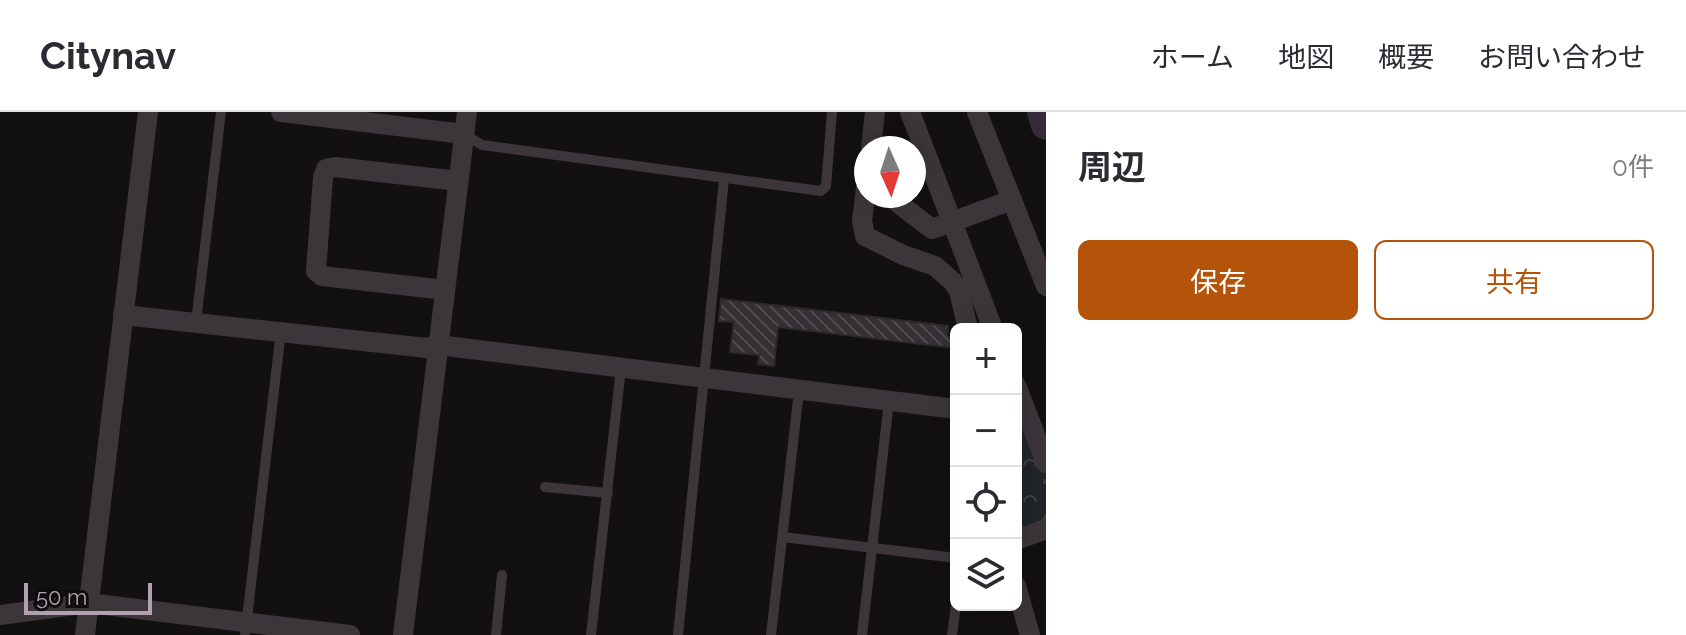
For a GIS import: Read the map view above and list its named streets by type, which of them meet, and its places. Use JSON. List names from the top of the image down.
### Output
{
  "scale_bar": "50 m",
  "north": "bottom",
  "page": {
    "header": "Citynav",
    "nav": [
      "ホーム",
      "地図",
      "概要",
      "お問い合わせ"
    ],
    "heading": ["周辺", "0件"],
    "buttons": ["保存", "共有"],
    "map_buttons": ["+", "−"],
    "scale": "50 m"
  }
}
